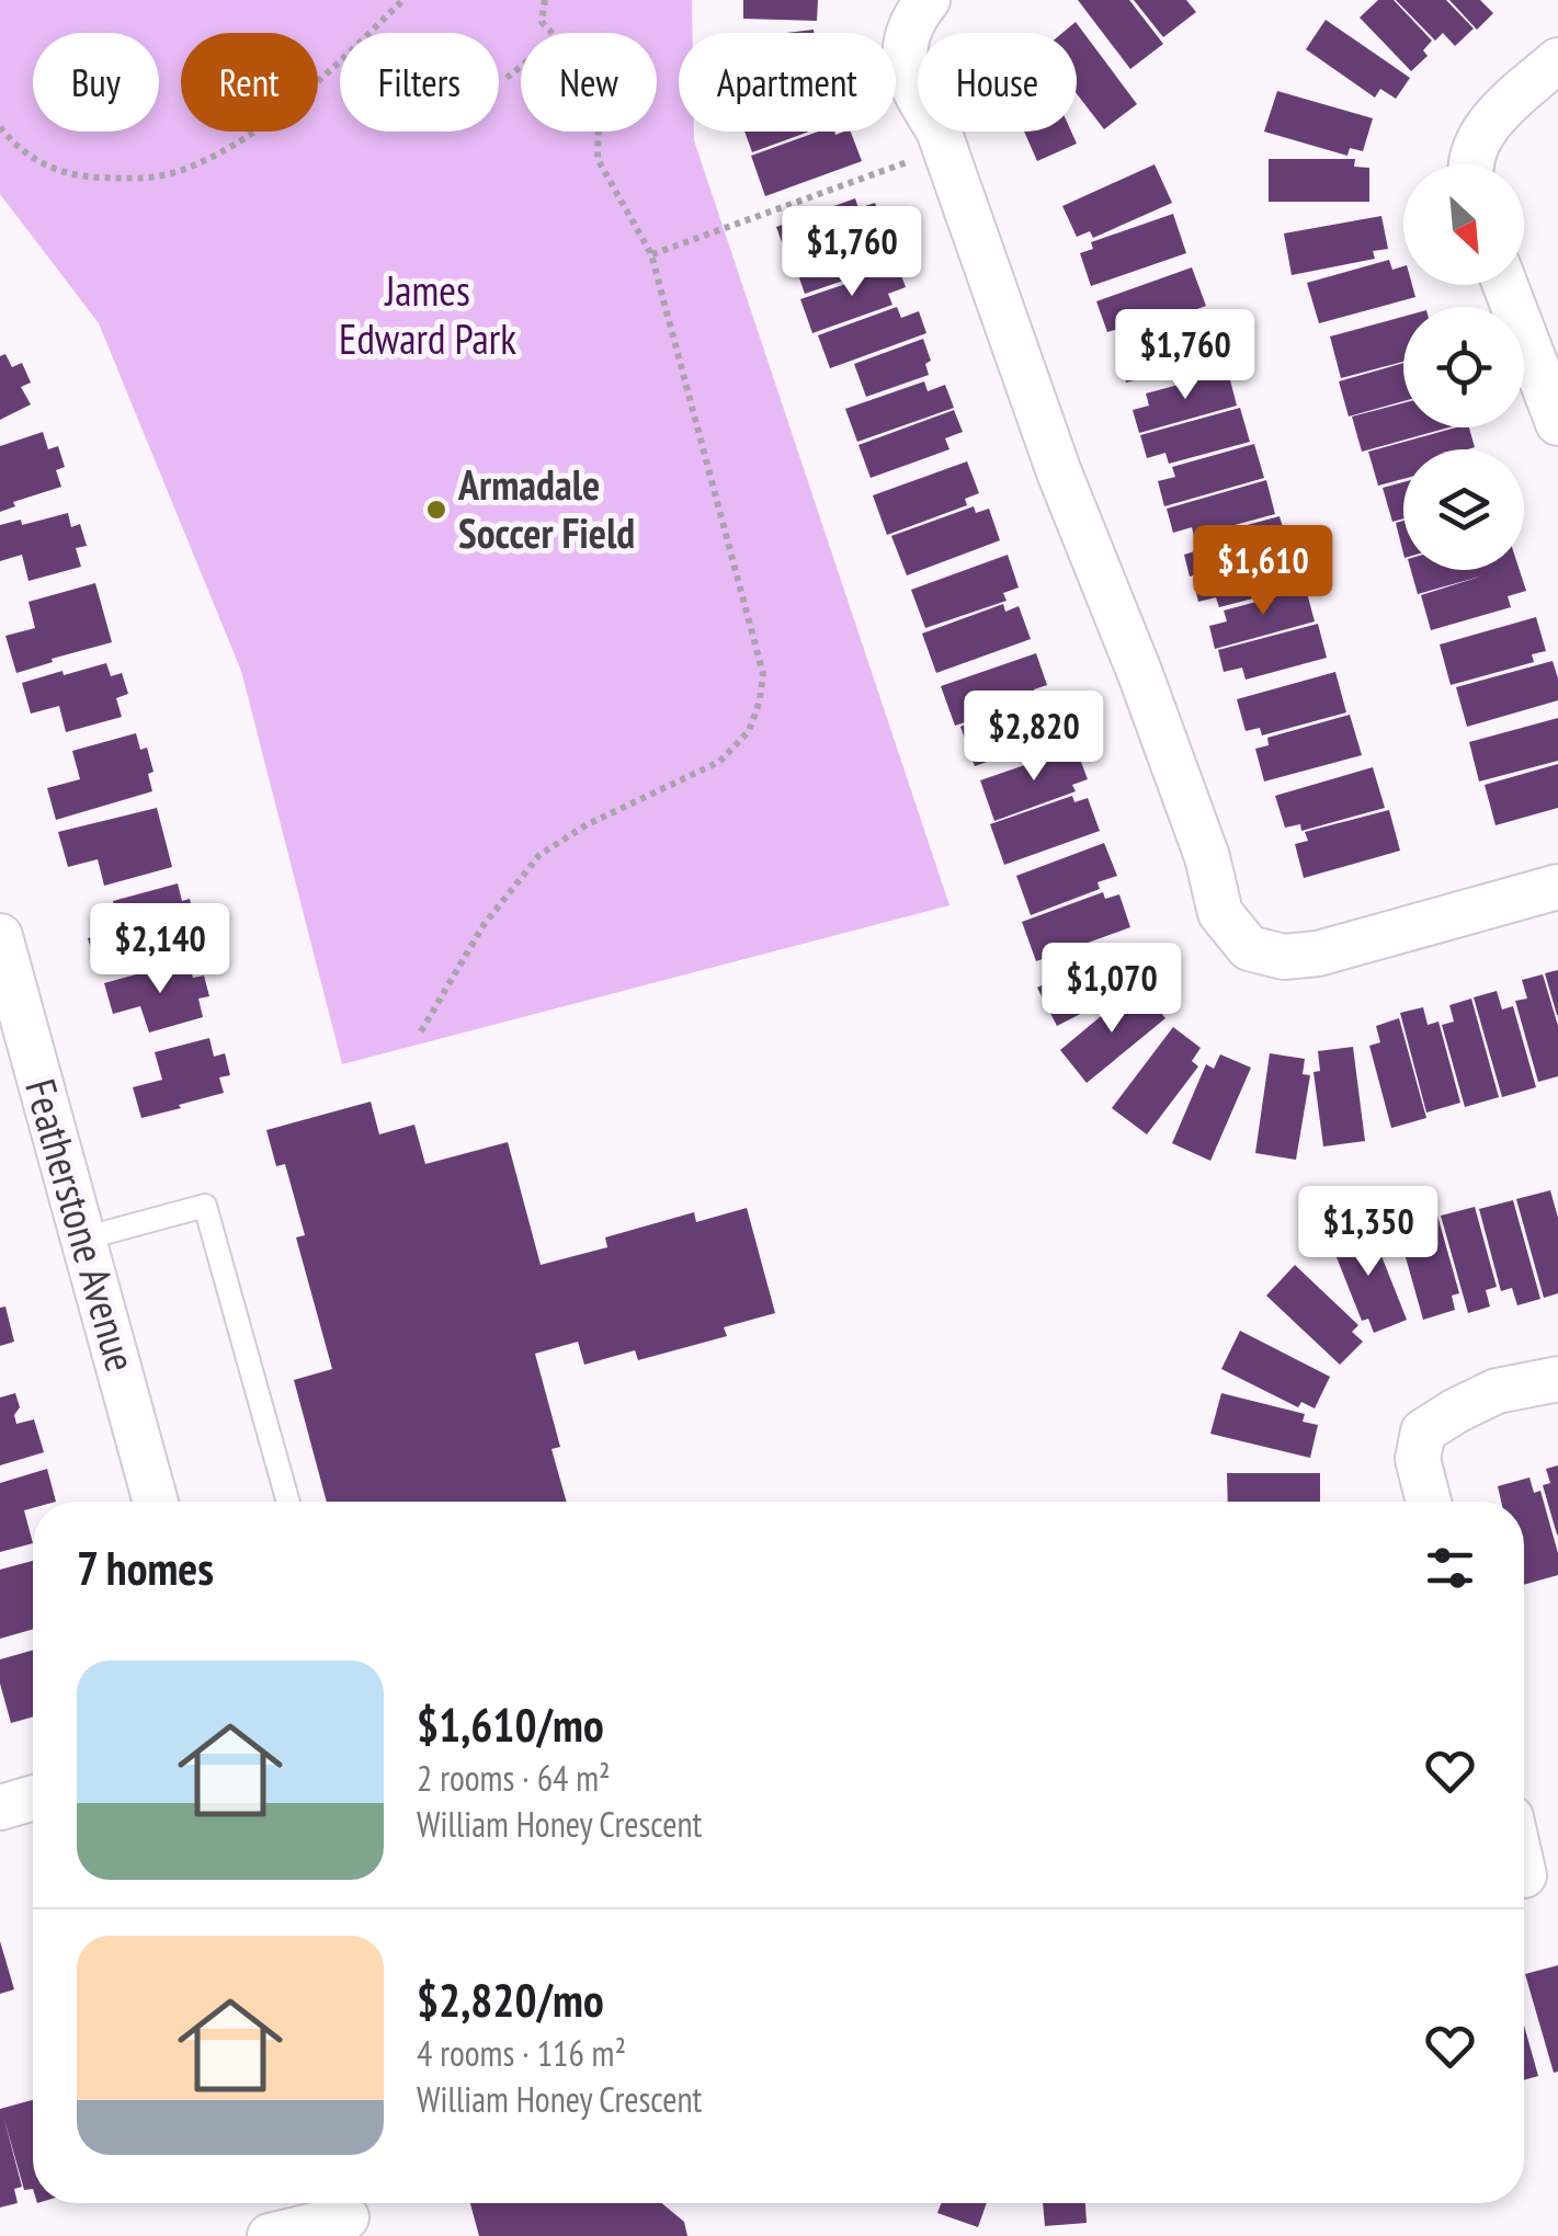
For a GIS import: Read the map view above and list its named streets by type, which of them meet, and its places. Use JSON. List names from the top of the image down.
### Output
{
  "streets": {
    "street": ["Featherstone Avenue"]
  },
  "parks": ["James Edward Park"],
  "places": ["Armadale Soccer Field"],
  "north": "bottom right",
  "page": {
    "chip": [
      "Buy",
      "Rent",
      "Filters",
      "New",
      "Apartment",
      "House"
    ],
    "price": [
      "$1,760",
      "$1,760",
      "$1,610",
      "$2,820",
      "$2,140",
      "$1,070",
      "$1,350"
    ],
    "heading": "7 homes",
    "list": [
      {
        "name": "$1,610/mo",
        "note": "2 rooms · 64 m² · William Honey Crescent"
      },
      {
        "name": "$2,820/mo",
        "note": "4 rooms · 116 m² · William Honey Crescent"
      }
    ]
  }
}
